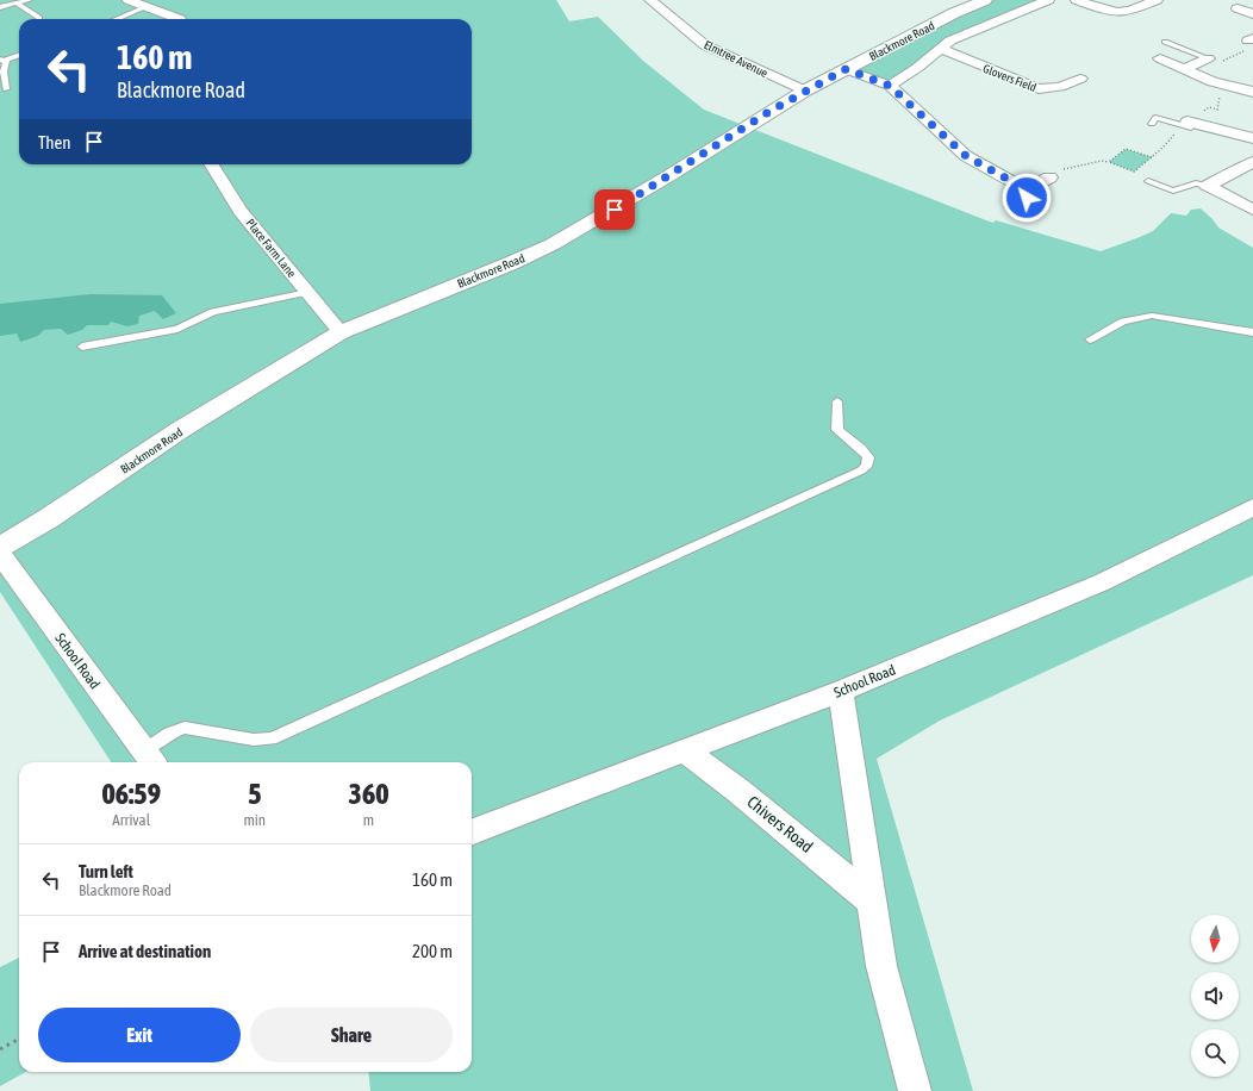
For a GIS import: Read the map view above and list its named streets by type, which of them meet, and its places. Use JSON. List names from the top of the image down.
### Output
{
  "streets": {
    "street": [
      "Blackmore Road",
      "Elmtree Avenue",
      "Glovers Field",
      "Place Farm Lane",
      "School Road",
      "Chivers Road"
    ]
  },
  "crossings": [
    ["Blackmore Road", "Elmtree Avenue"],
    ["Blackmore Road", "Place Farm Lane"],
    ["School Road", "Chivers Road"]
  ],
  "north": "bottom",
  "page": {
    "turn": ["160 m", "Blackmore Road"],
    "then": "Then",
    "eta": [
      "06:59",
      "Arrival",
      "5",
      "min",
      "360",
      "m"
    ],
    "list": [
      {
        "name": "Turn left",
        "note": "Blackmore Road",
        "value": "160 m"
      },
      {
        "name": "Arrive at destination",
        "value": "200 m"
      }
    ],
    "buttons": ["Exit", "Share"]
  }
}
